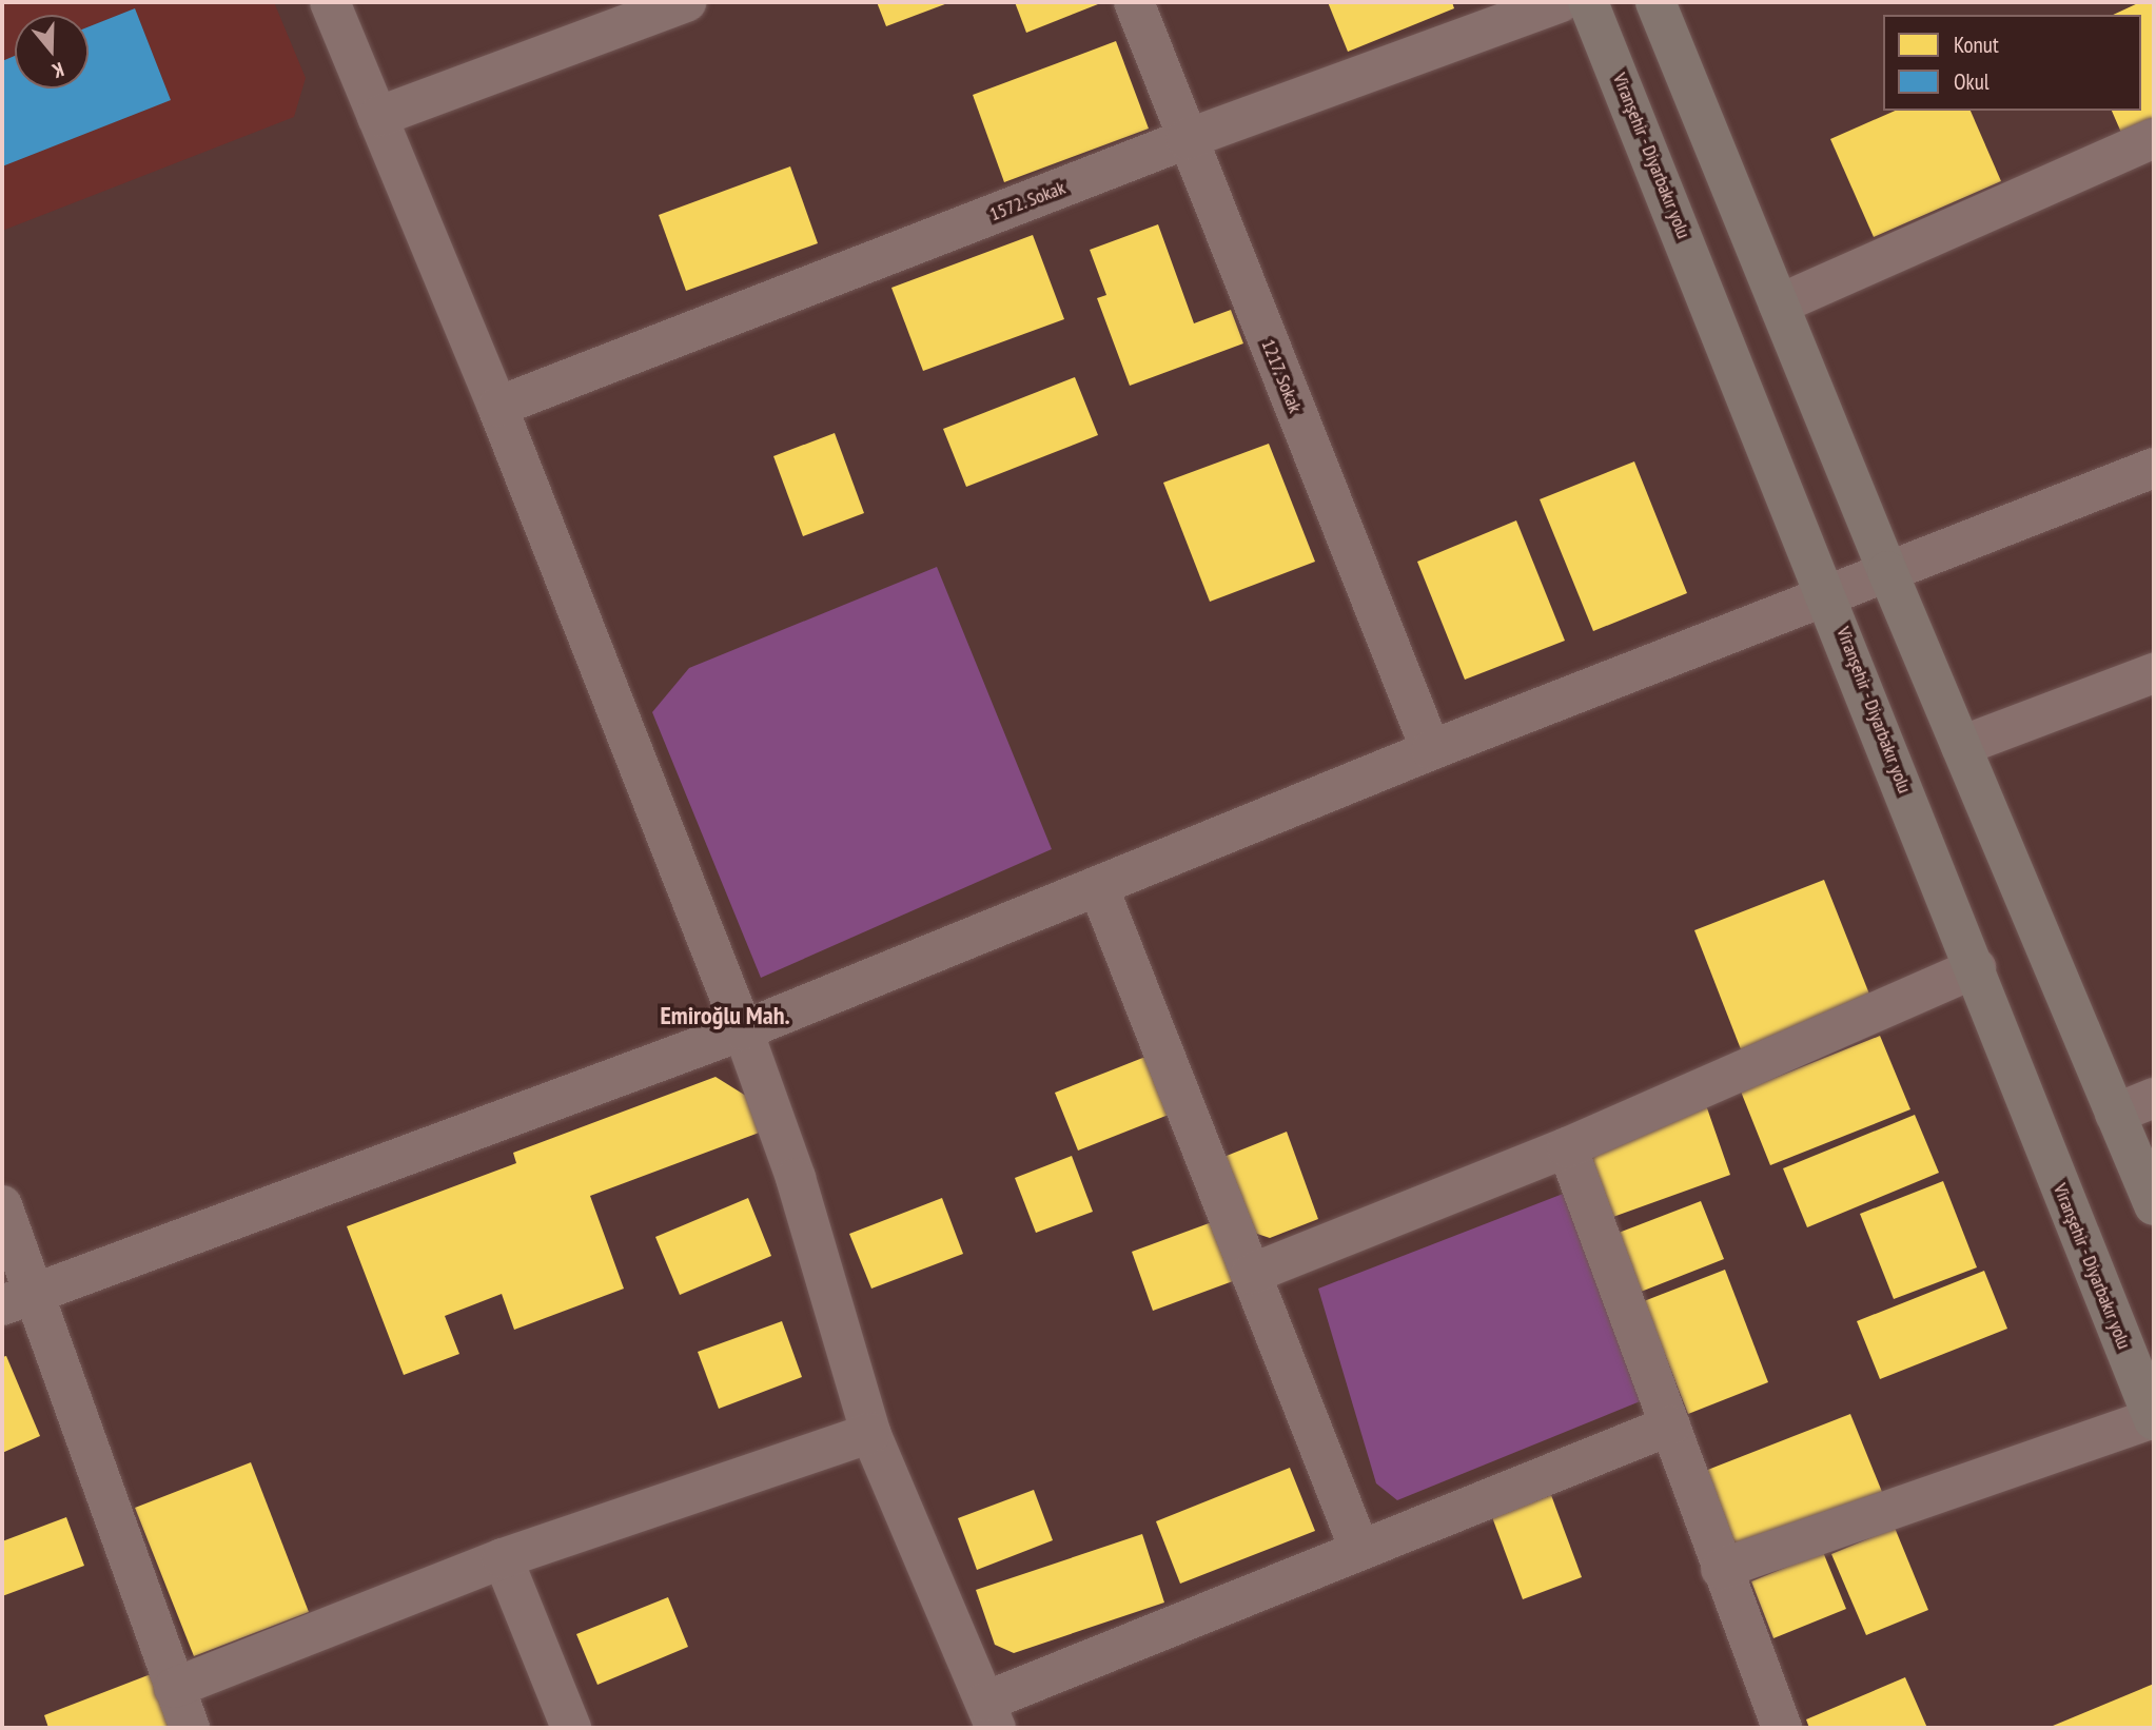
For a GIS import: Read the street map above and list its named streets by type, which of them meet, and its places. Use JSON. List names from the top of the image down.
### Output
{
  "streets": {
    "main road": ["Viranşehir - Diyarbakır yolu"],
    "street": ["1572. Sokak", "1217. Sokak"]
  },
  "crossings": [
    ["1572. Sokak", "1217. Sokak"]
  ],
  "districts": ["Emiroğlu Mah."],
  "legend": ["Konut", "Okul"],
  "north": "bottom"
}
